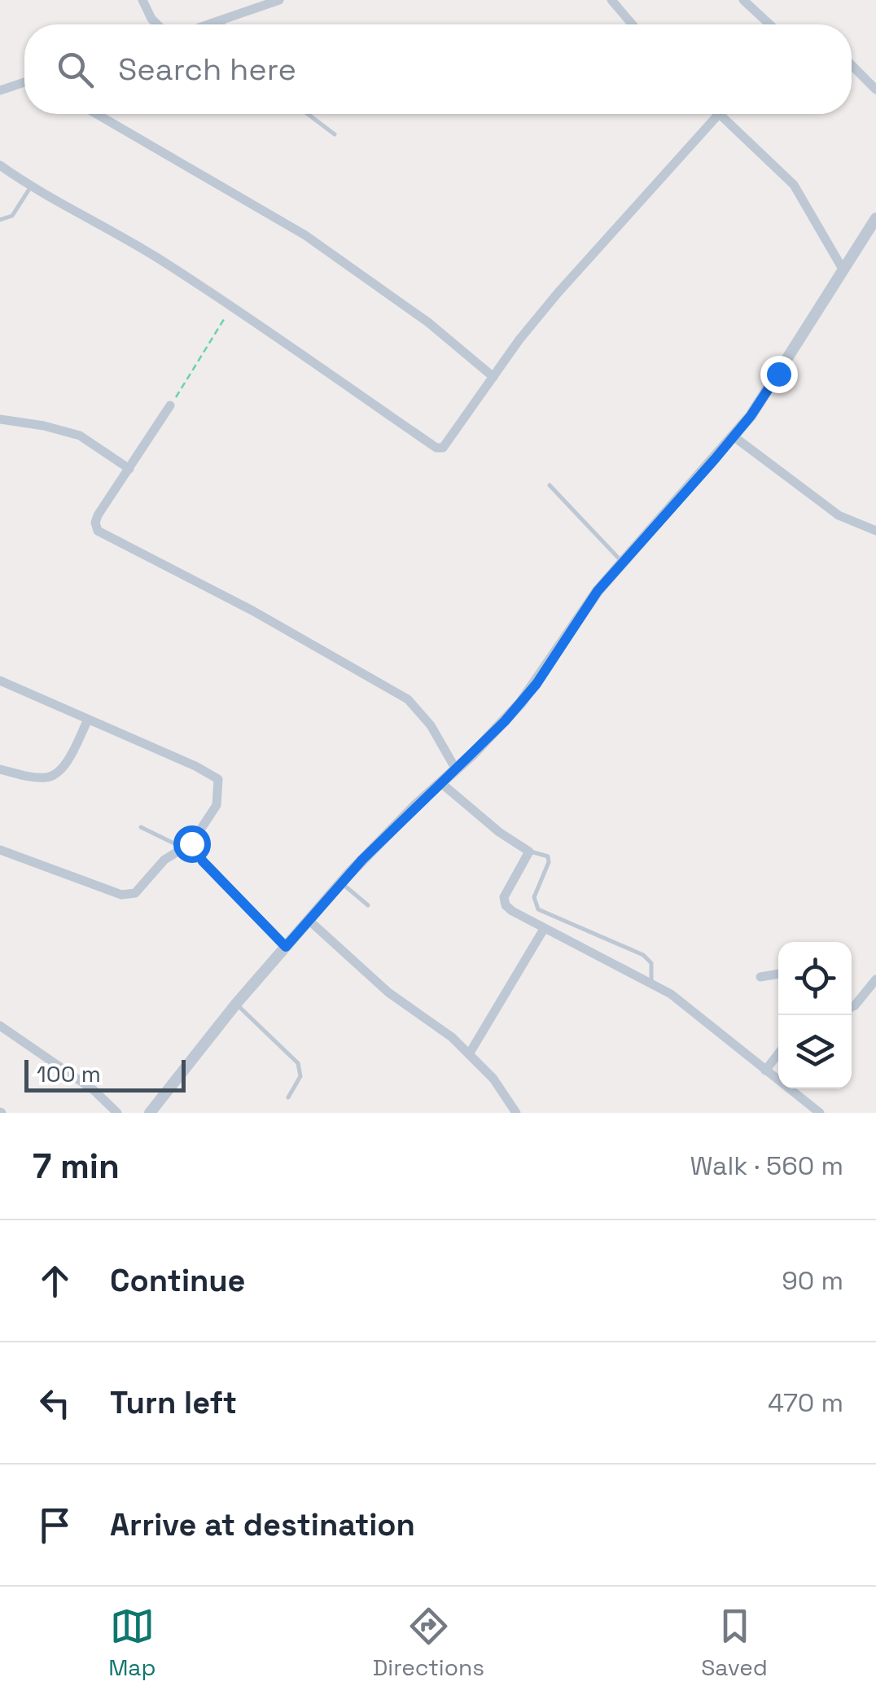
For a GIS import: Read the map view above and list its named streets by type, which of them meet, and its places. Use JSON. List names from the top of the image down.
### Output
{
  "scale_bar": "100 m",
  "page": {
    "search": "Search here",
    "scale": "100 m",
    "heading": ["7 min", "Walk · 560 m"],
    "list": [
      ["Continue", "90 m"],
      ["Turn left", "470 m"],
      "Arrive at destination"
    ],
    "nav": ["Map", "Directions", "Saved"]
  }
}
